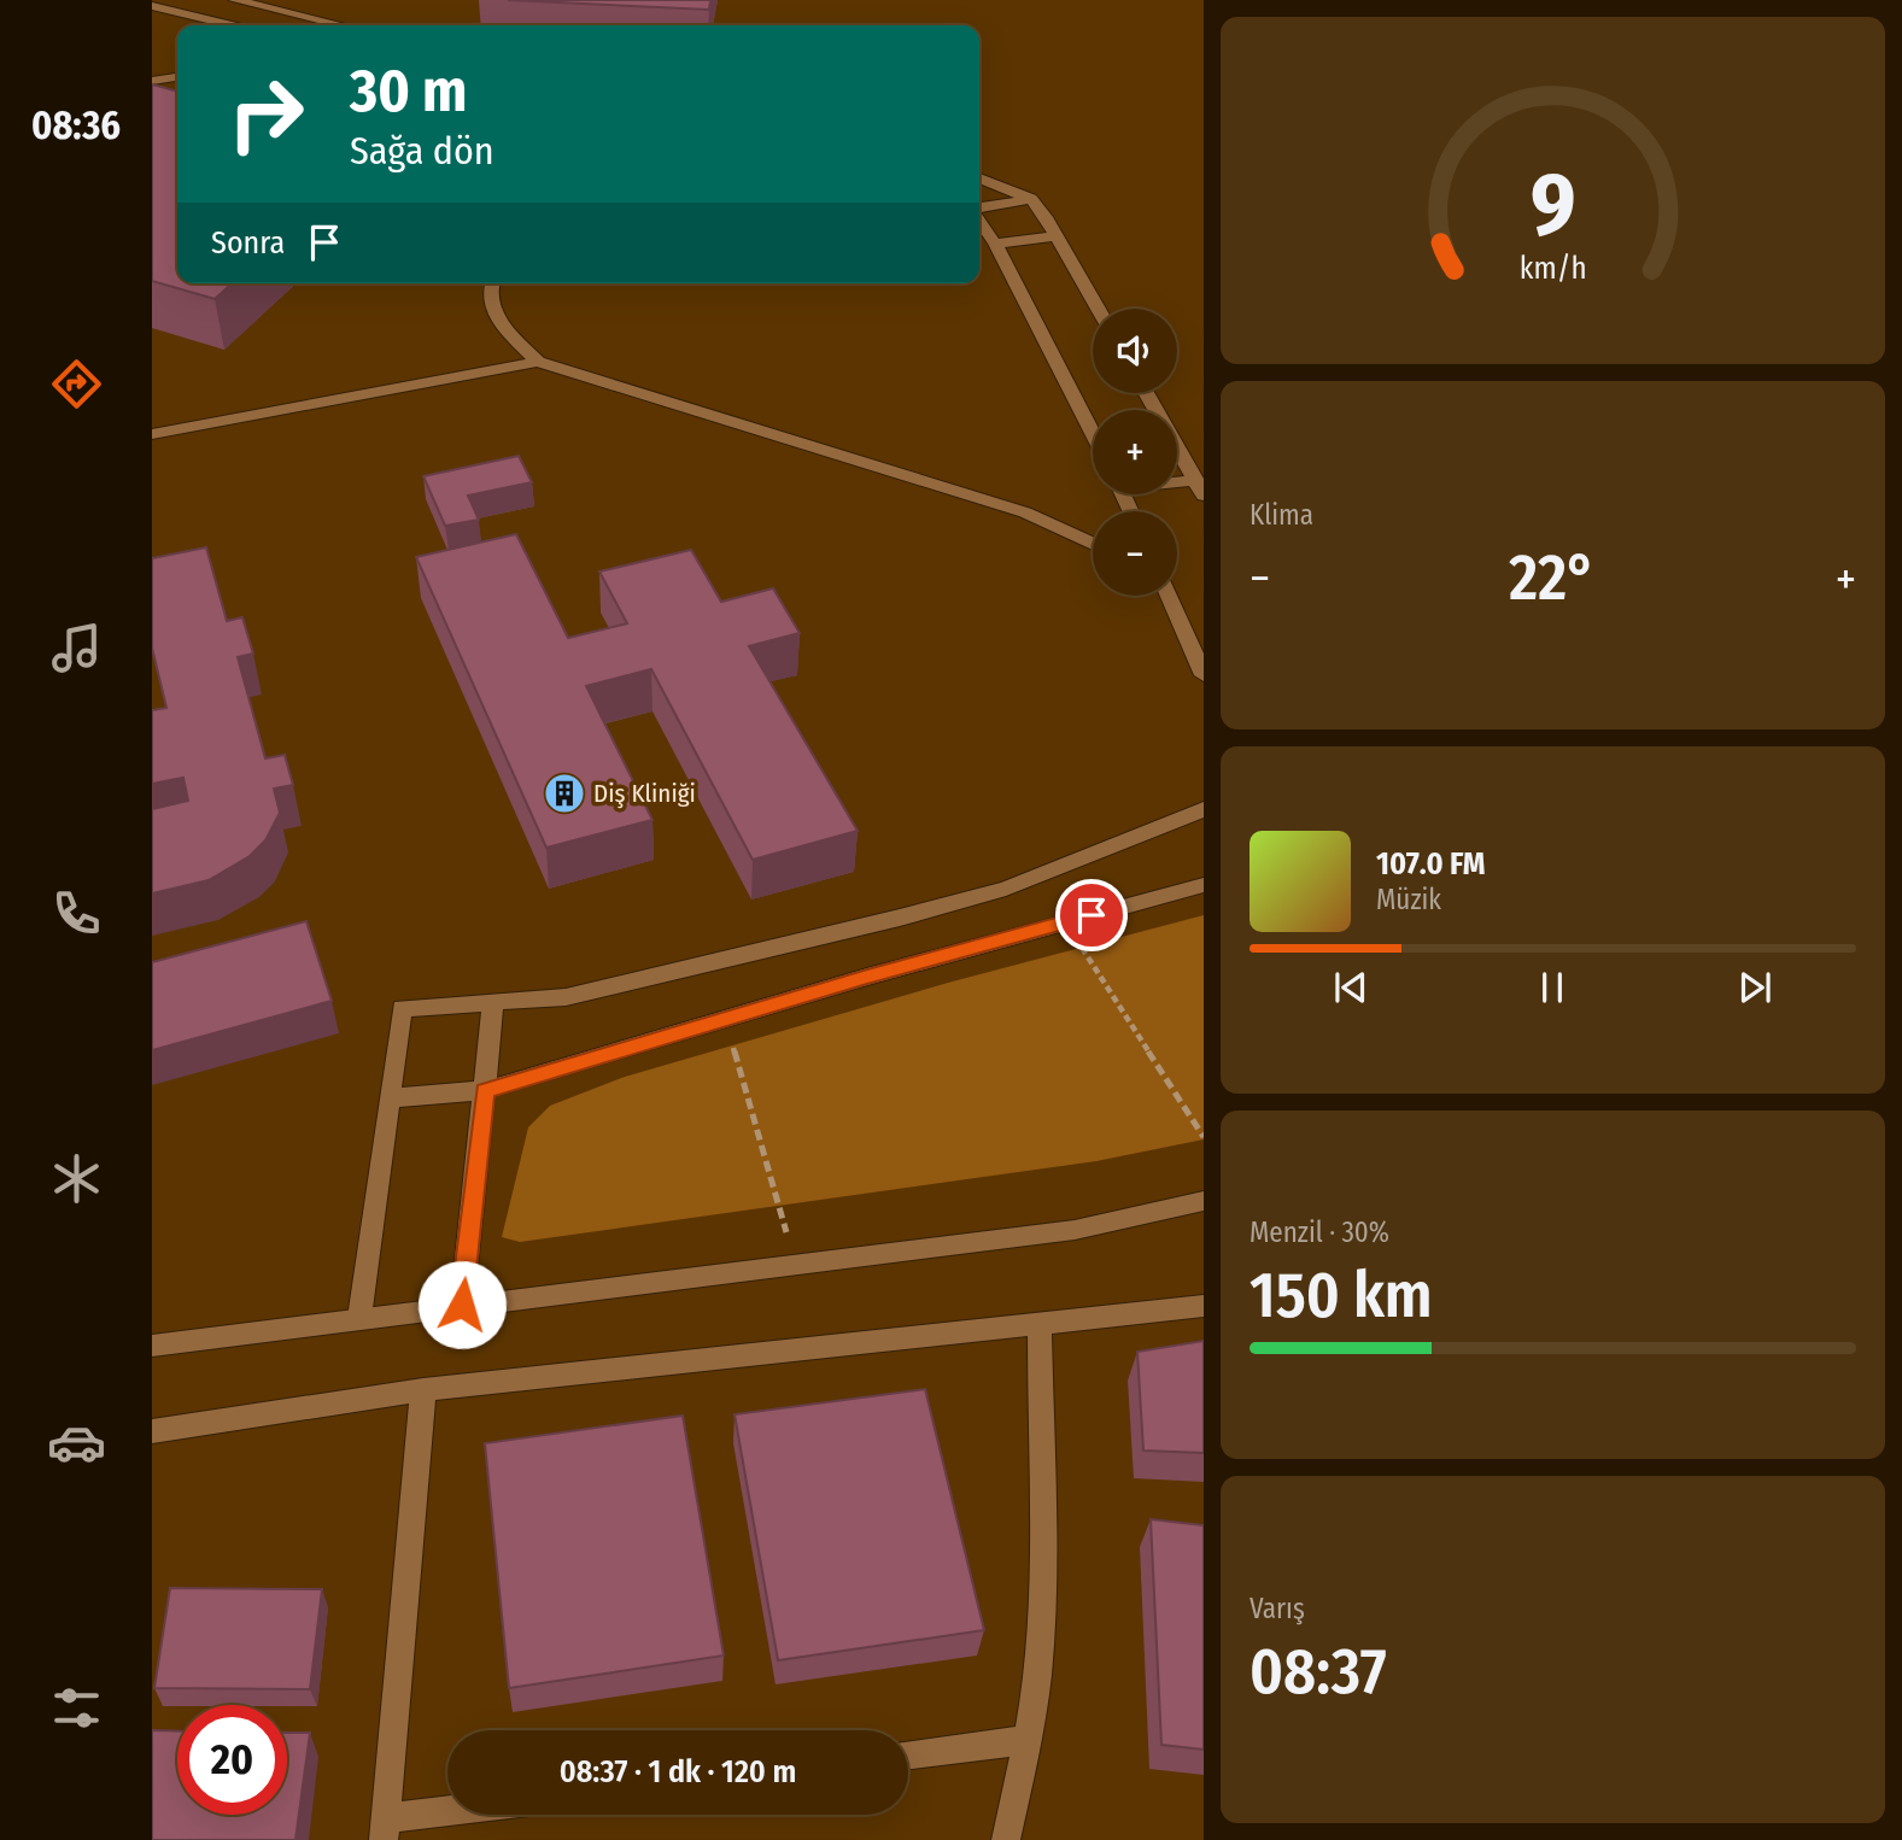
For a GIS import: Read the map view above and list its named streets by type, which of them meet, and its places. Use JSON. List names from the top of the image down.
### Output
{
  "places": {
    "building": ["Diş Kliniği"]
  },
  "page": {
    "tabs": "08:36",
    "turn": ["30 m", "Sağa dön"],
    "then": "Sonra",
    "map_buttons": ["+", "−"],
    "tile": [
      "Klima",
      ["Menzil · 30%", "150 km"],
      ["Varış", "08:37"]
    ],
    "heat": ["−", "22°", "+"],
    "song": ["107.0 FM", "Müzik"],
    "limit": "20",
    "trip": "08:37 · 1 dk · 120 m",
    "gauge": ["9", "km/h"]
  }
}
